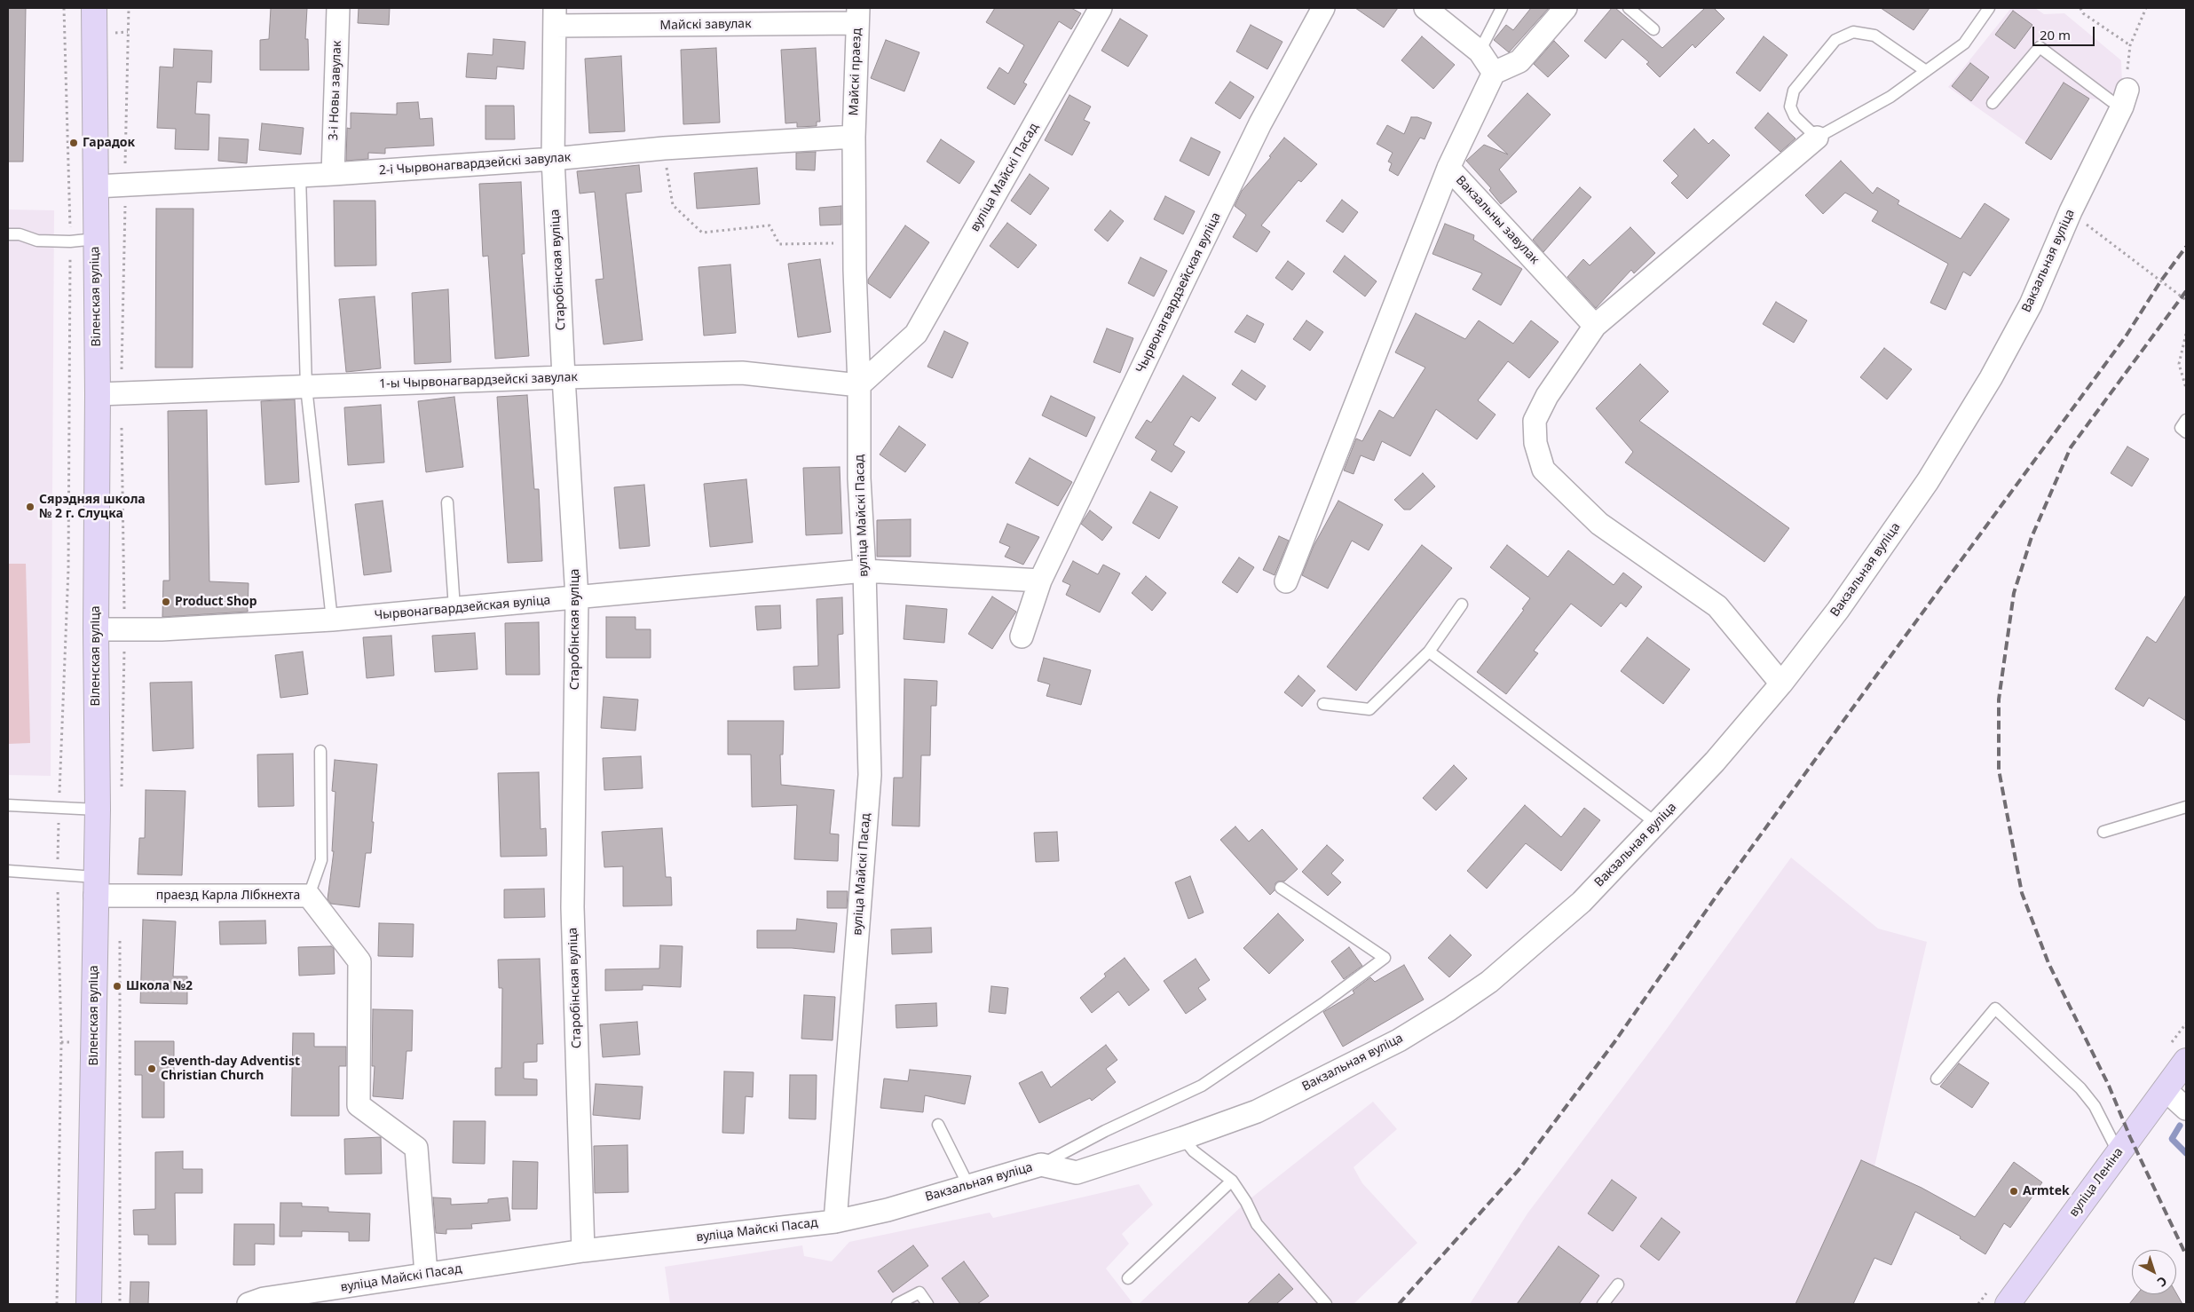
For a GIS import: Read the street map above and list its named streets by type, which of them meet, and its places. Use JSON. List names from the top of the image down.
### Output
{
  "streets": {
    "main road": ["Віленская вуліца", "вуліца Леніна"],
    "street": [
      "Майскі завулак",
      "Майскі праезд",
      "3-і Новы завулак",
      "2-і Чырвонагвардзейскі завулак",
      "вуліца Майскі Пасад",
      "Вакзальны завулак",
      "Вакзальная вуліца",
      "Старобінская вуліца",
      "Чырвонагвардзейская вуліца",
      "1-ы Чырвонагвардзейскі завулак",
      "праезд Карла Лібкнехта"
    ]
  },
  "crossings": [
    ["Майскі завулак", "Майскі праезд"],
    ["Майскі завулак", "Старобінская вуліца"],
    ["Майскі праезд", "2-і Чырвонагвардзейскі завулак"],
    ["Майскі праезд", "вуліца Майскі Пасад"],
    ["Майскі праезд", "1-ы Чырвонагвардзейскі завулак"],
    ["3-і Новы завулак", "2-і Чырвонагвардзейскі завулак"],
    ["2-і Чырвонагвардзейскі завулак", "Старобінская вуліца"],
    ["2-і Чырвонагвардзейскі завулак", "Віленская вуліца"],
    ["вуліца Майскі Пасад", "Вакзальная вуліца"],
    ["вуліца Майскі Пасад", "Старобінская вуліца"],
    ["вуліца Майскі Пасад", "Чырвонагвардзейская вуліца"],
    ["вуліца Майскі Пасад", "1-ы Чырвонагвардзейскі завулак"],
    ["вуліца Майскі Пасад", "праезд Карла Лібкнехта"],
    ["Старобінская вуліца", "Чырвонагвардзейская вуліца"],
    ["Старобінская вуліца", "1-ы Чырвонагвардзейскі завулак"],
    ["Чырвонагвардзейская вуліца", "Віленская вуліца"],
    ["Віленская вуліца", "1-ы Чырвонагвардзейскі завулак"],
    ["Віленская вуліца", "праезд Карла Лібкнехта"]
  ],
  "places": [
    "Гарадок",
    "Сярэдняя школа № 2 г. Слуцка",
    "Product Shop",
    "Школа №2",
    "Seventh-day Adventist Christian Church",
    "Armtek"
  ],
  "scale_bar": "20 m",
  "north": "bottom right"
}
